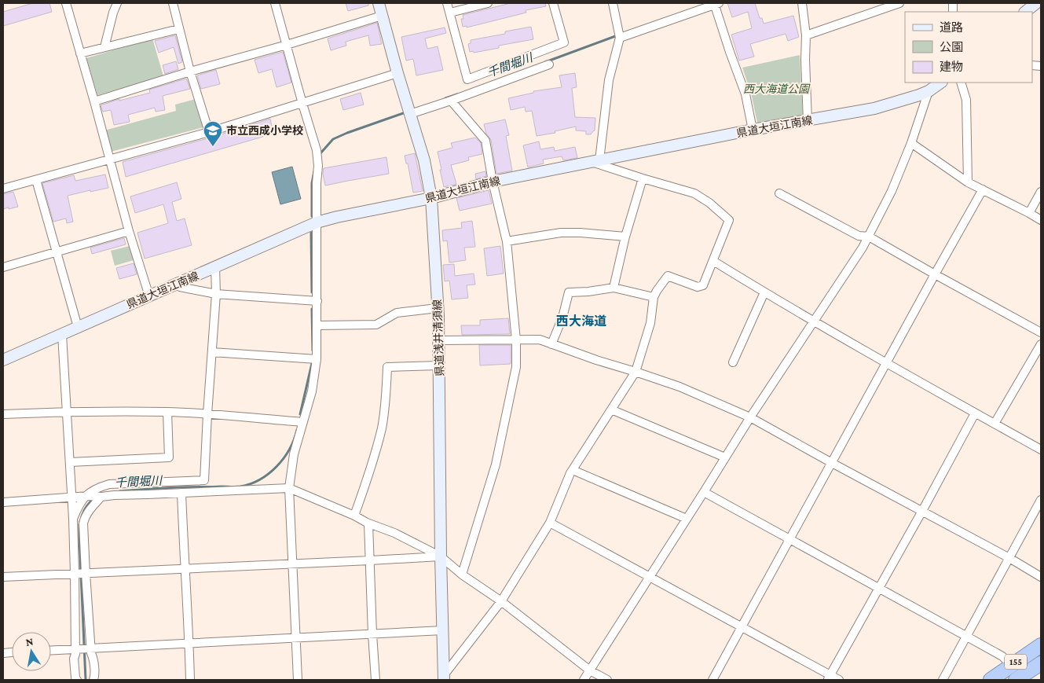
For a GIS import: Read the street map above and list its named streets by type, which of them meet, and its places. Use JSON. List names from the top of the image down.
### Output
{
  "streets": {
    "highway": ["155"],
    "main road": ["県道大垣江南線", "県道浅井清須線"]
  },
  "crossings": [
    ["県道大垣江南線", "県道浅井清須線"]
  ],
  "districts": ["西大海道"],
  "water": ["千間堀川"],
  "parks": ["西大海道公園"],
  "places": {
    "school or university": ["市立西成小学校"]
  },
  "legend": ["道路", "公園", "建物"],
  "north": "top"
}
